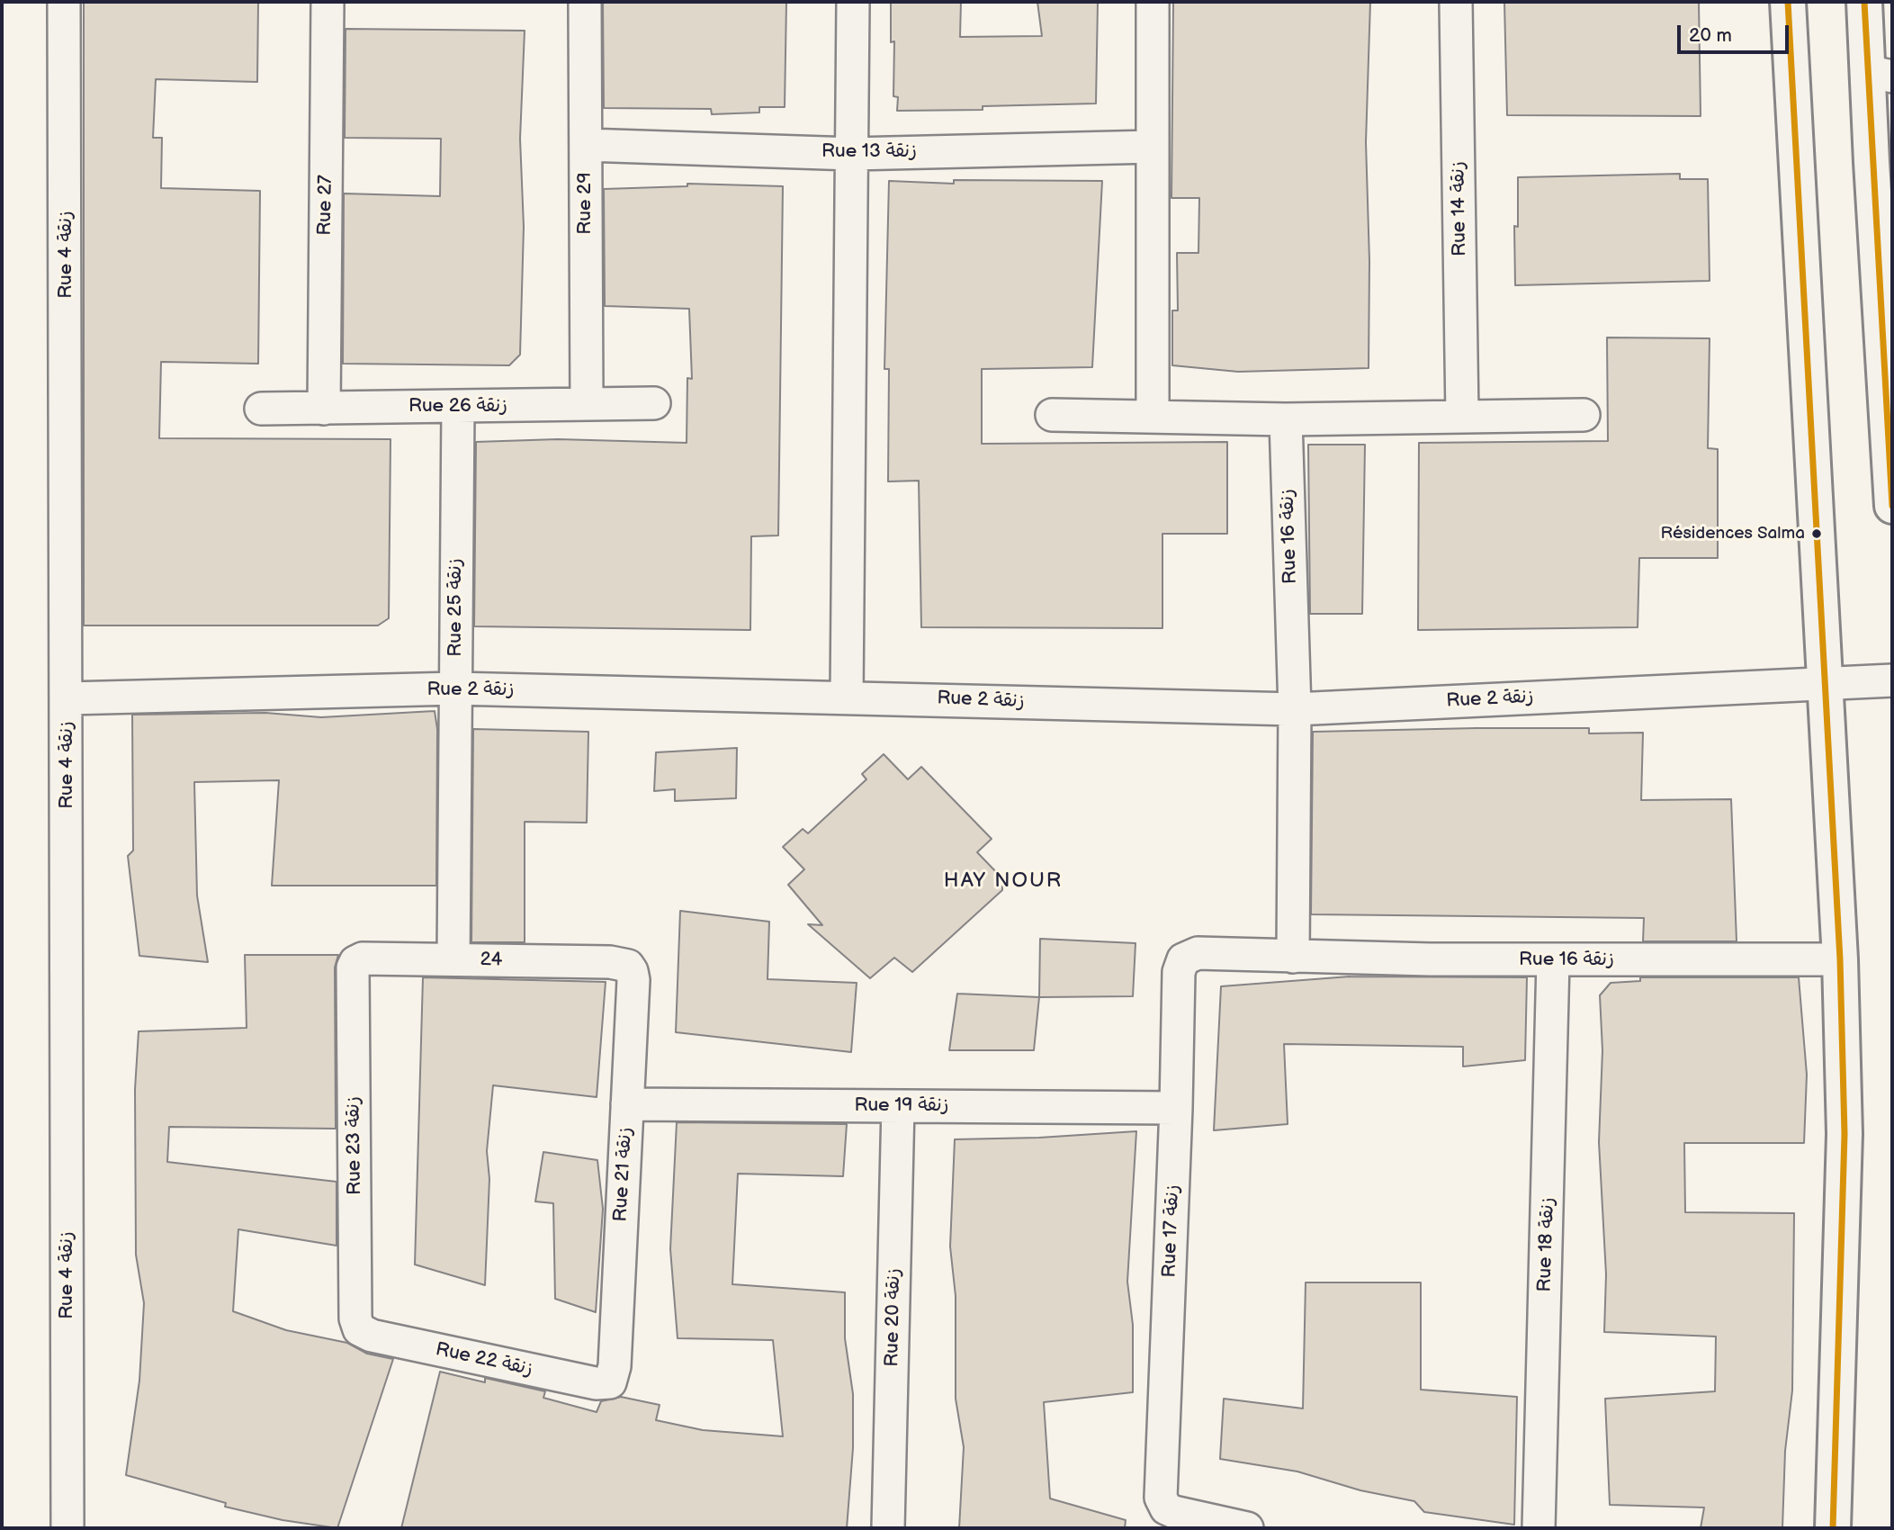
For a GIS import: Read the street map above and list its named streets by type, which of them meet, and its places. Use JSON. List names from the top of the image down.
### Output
{
  "streets": {
    "street": [
      "Rue 13 زنقة",
      "Rue 29",
      "Rue 27",
      "Rue 14 زنقة",
      "Rue 4 زنقة",
      "Rue 26 زنقة",
      "Rue 16 زنقة",
      "Rue 25 زنقة",
      "Rue 2 زنقة",
      "24",
      "Rue 19 زنقة",
      "Rue 23 زنقة",
      "Rue 21 زنقة",
      "Rue 17 زنقة",
      "Rue 18 زنقة",
      "Rue 20 زنقة",
      "Rue 22 زنقة"
    ]
  },
  "crossings": [
    ["Rue 13 زنقة", "Rue 29"],
    ["Rue 29", "Rue 26 زنقة"],
    ["Rue 27", "Rue 26 زنقة"],
    ["Rue 4 زنقة", "Rue 2 زنقة"],
    ["Rue 26 زنقة", "Rue 25 زنقة"],
    ["Rue 16 زنقة", "Rue 2 زنقة"],
    ["Rue 16 زنقة", "Rue 17 زنقة"],
    ["Rue 16 زنقة", "Rue 18 زنقة"],
    ["Rue 25 زنقة", "Rue 2 زنقة"],
    ["Rue 25 زنقة", "24"],
    ["24", "Rue 23 زنقة"],
    ["24", "Rue 21 زنقة"],
    ["Rue 19 زنقة", "Rue 21 زنقة"],
    ["Rue 19 زنقة", "Rue 17 زنقة"],
    ["Rue 19 زنقة", "Rue 20 زنقة"],
    ["Rue 23 زنقة", "Rue 22 زنقة"],
    ["Rue 21 زنقة", "Rue 22 زنقة"]
  ],
  "districts": ["HAY NOUR"],
  "places": ["Résidences Salma"],
  "scale_bar": "20 m"
}
